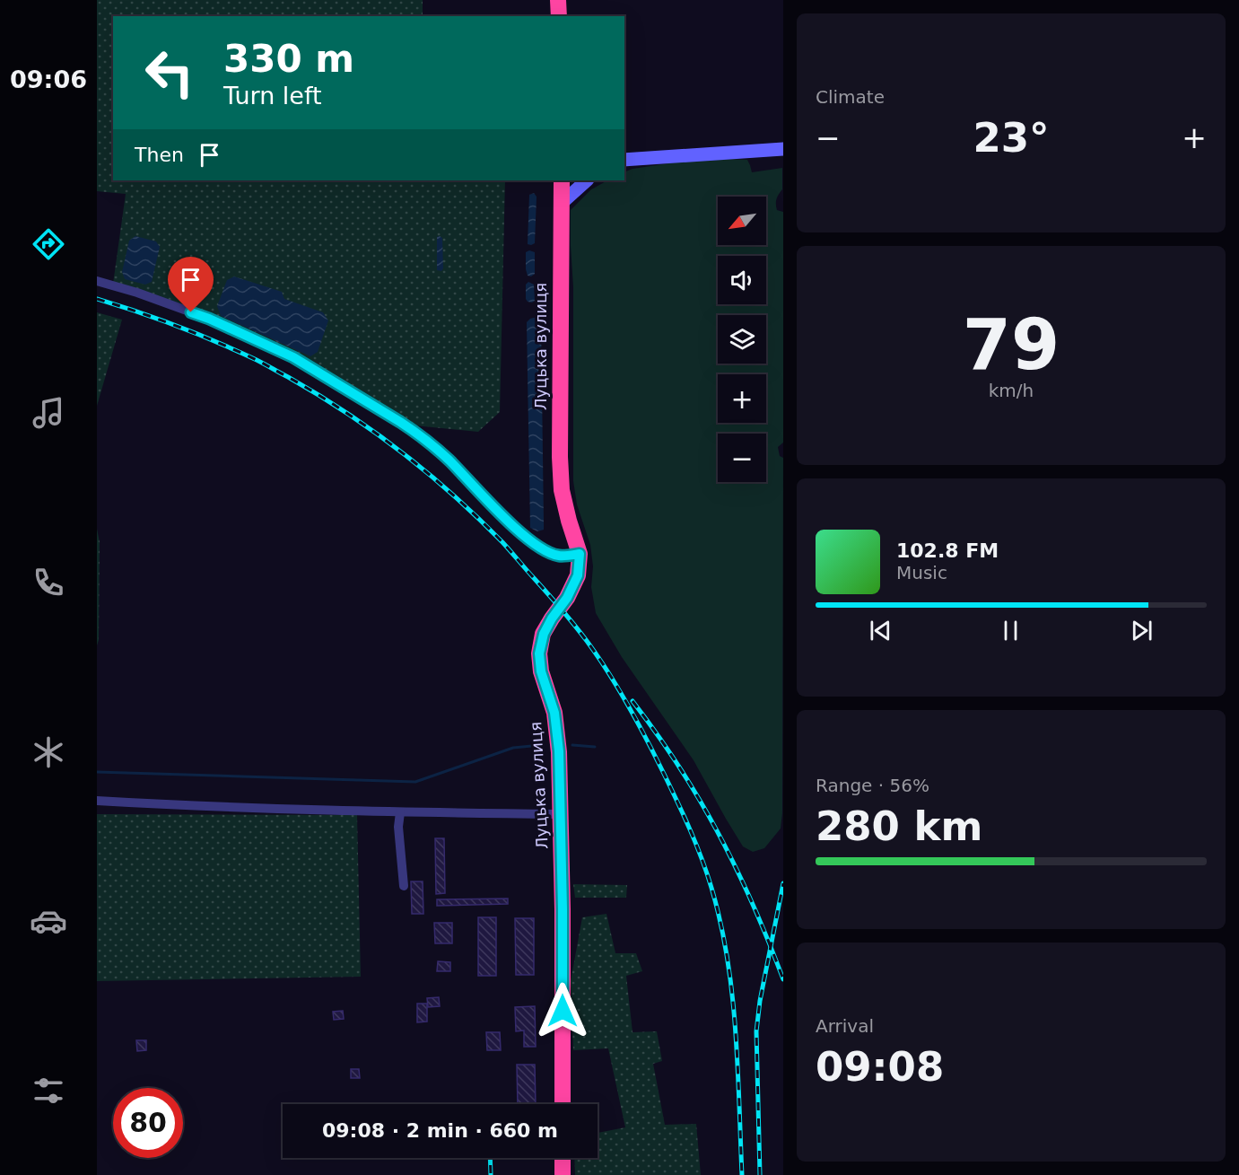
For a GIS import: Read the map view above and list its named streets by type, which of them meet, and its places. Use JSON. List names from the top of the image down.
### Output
{
  "streets": {
    "highway": ["Луцька вулиця"]
  },
  "north": "bottom left",
  "page": {
    "tabs": "09:06",
    "tile": [
      "Climate",
      ["79", "km/h"],
      ["Range · 56%", "280 km"],
      ["Arrival", "09:08"]
    ],
    "turn": ["330 m", "Turn left"],
    "heat": ["−", "23°", "+"],
    "then": "Then",
    "map_buttons": ["+", "−"],
    "song": ["102.8 FM", "Music"],
    "limit": "80",
    "trip": "09:08 · 2 min · 660 m"
  }
}
